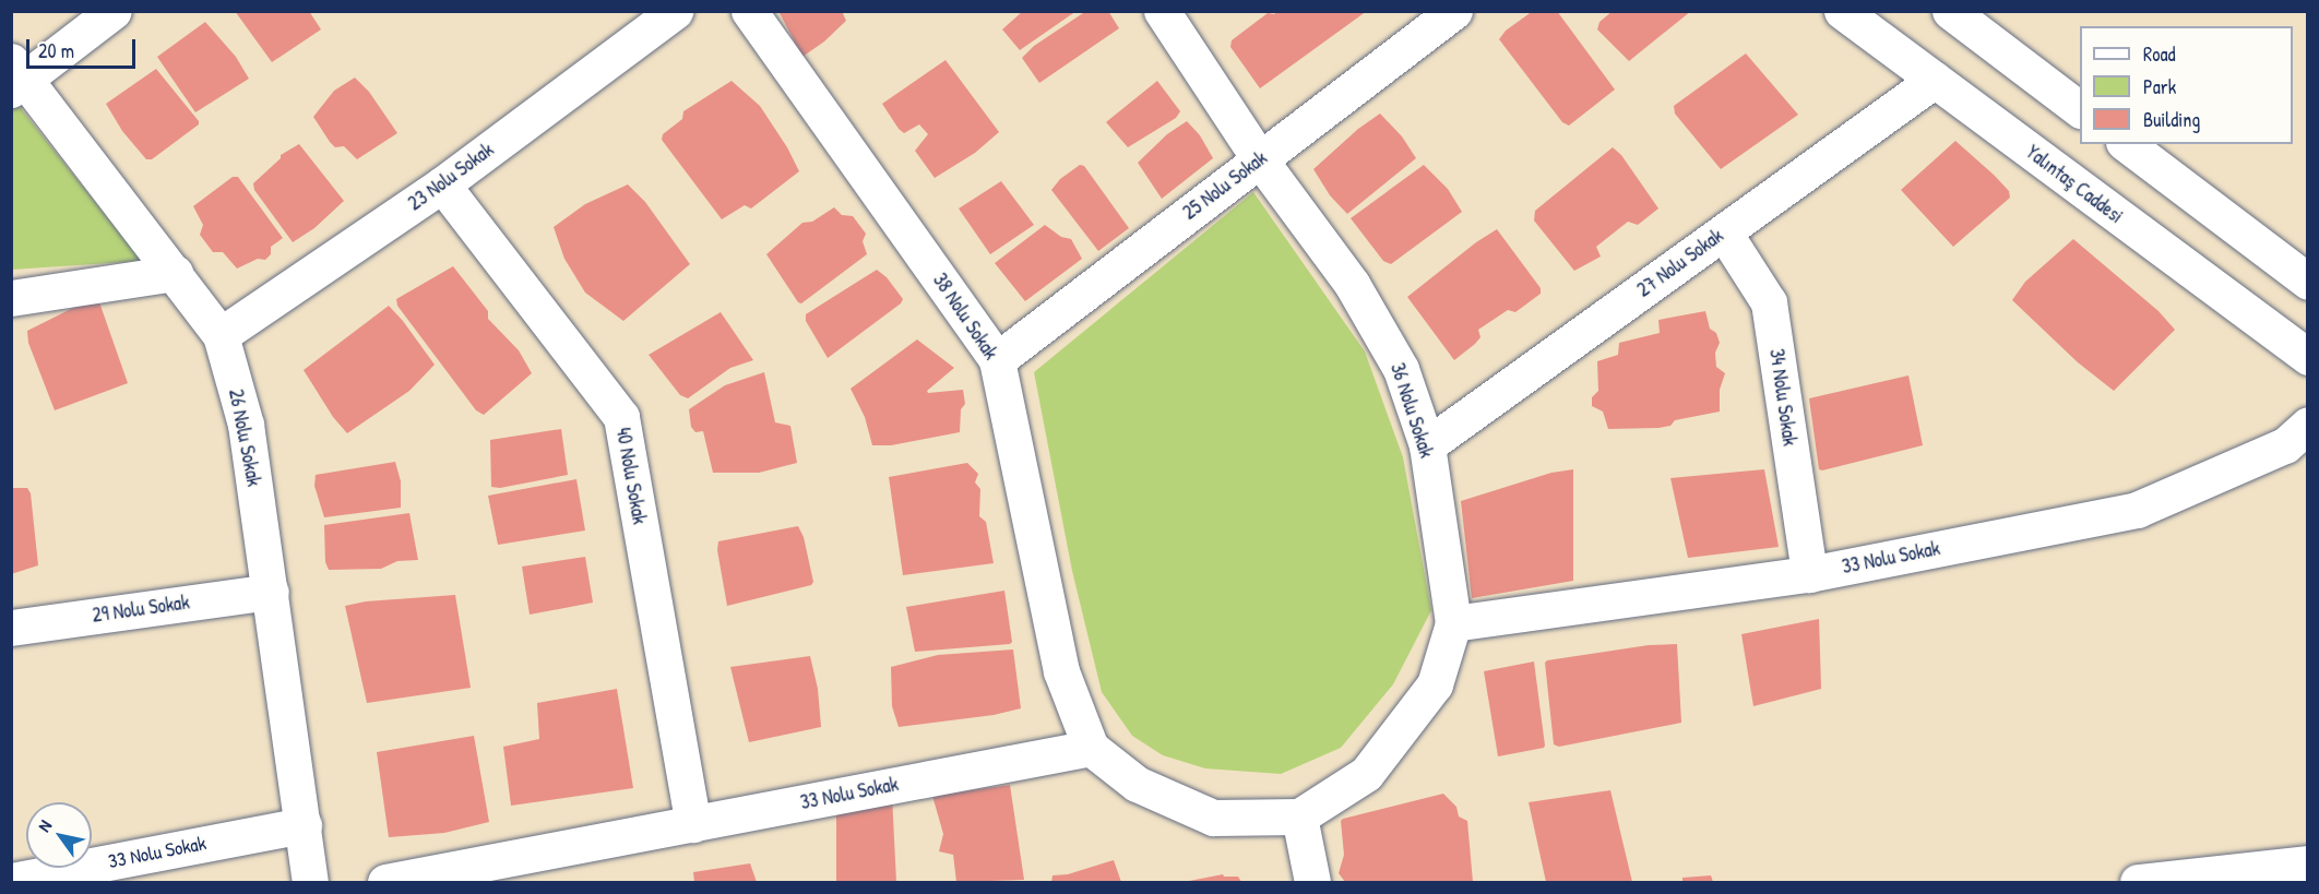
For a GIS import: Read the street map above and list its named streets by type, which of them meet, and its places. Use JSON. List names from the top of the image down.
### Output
{
  "streets": {
    "street": [
      "23 Nolu Sokak",
      "Yalıntaş Caddesi",
      "25 Nolu Sokak",
      "27 Nolu Sokak",
      "38 Nolu Sokak",
      "34 Nolu Sokak",
      "36 Nolu Sokak",
      "26 Nolu Sokak",
      "40 Nolu Sokak",
      "33 Nolu Sokak",
      "29 Nolu Sokak"
    ]
  },
  "crossings": [
    ["23 Nolu Sokak", "26 Nolu Sokak"],
    ["23 Nolu Sokak", "40 Nolu Sokak"],
    ["Yalıntaş Caddesi", "27 Nolu Sokak"],
    ["25 Nolu Sokak", "38 Nolu Sokak"],
    ["25 Nolu Sokak", "36 Nolu Sokak"],
    ["27 Nolu Sokak", "34 Nolu Sokak"],
    ["27 Nolu Sokak", "36 Nolu Sokak"],
    ["38 Nolu Sokak", "33 Nolu Sokak"],
    ["34 Nolu Sokak", "33 Nolu Sokak"],
    ["36 Nolu Sokak", "33 Nolu Sokak"],
    ["26 Nolu Sokak", "33 Nolu Sokak"],
    ["26 Nolu Sokak", "29 Nolu Sokak"],
    ["40 Nolu Sokak", "33 Nolu Sokak"]
  ],
  "legend": ["Road", "Park", "Building"],
  "scale_bar": "20 m",
  "north": "top left"
}
